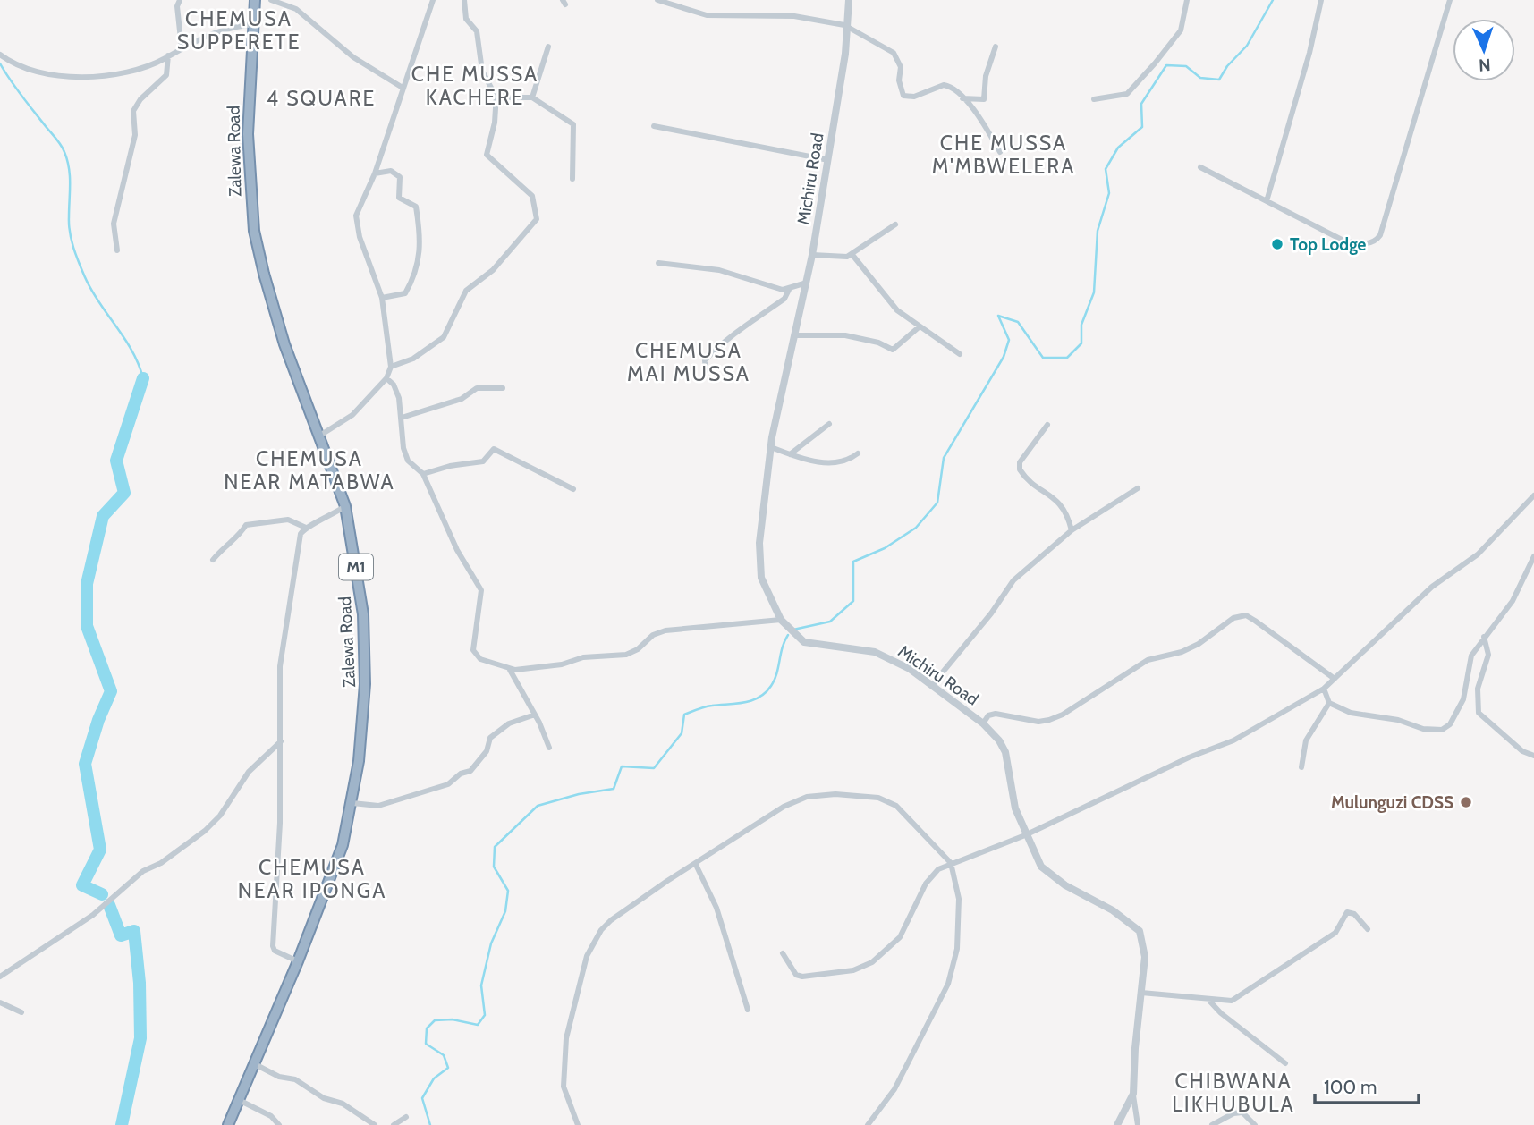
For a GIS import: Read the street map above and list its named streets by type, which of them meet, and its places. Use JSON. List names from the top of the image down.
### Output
{
  "streets": {
    "highway": ["Zalewa Road", "M1"],
    "street": ["Michiru Road"]
  },
  "districts": [
    "CHEMUSA SUPPERETE",
    "CHE MUSSA KACHERE",
    "4 SQUARE",
    "CHE MUSSA M'MBWELERA",
    "CHEMUSA MAI MUSSA",
    "CHEMUSA NEAR MATABWA",
    "CHEMUSA NEAR IPONGA",
    "CHIBWANA LIKHUBULA"
  ],
  "places": ["Top Lodge", "Mulunguzi CDSS"],
  "scale_bar": "100 m",
  "north": "bottom"
}
